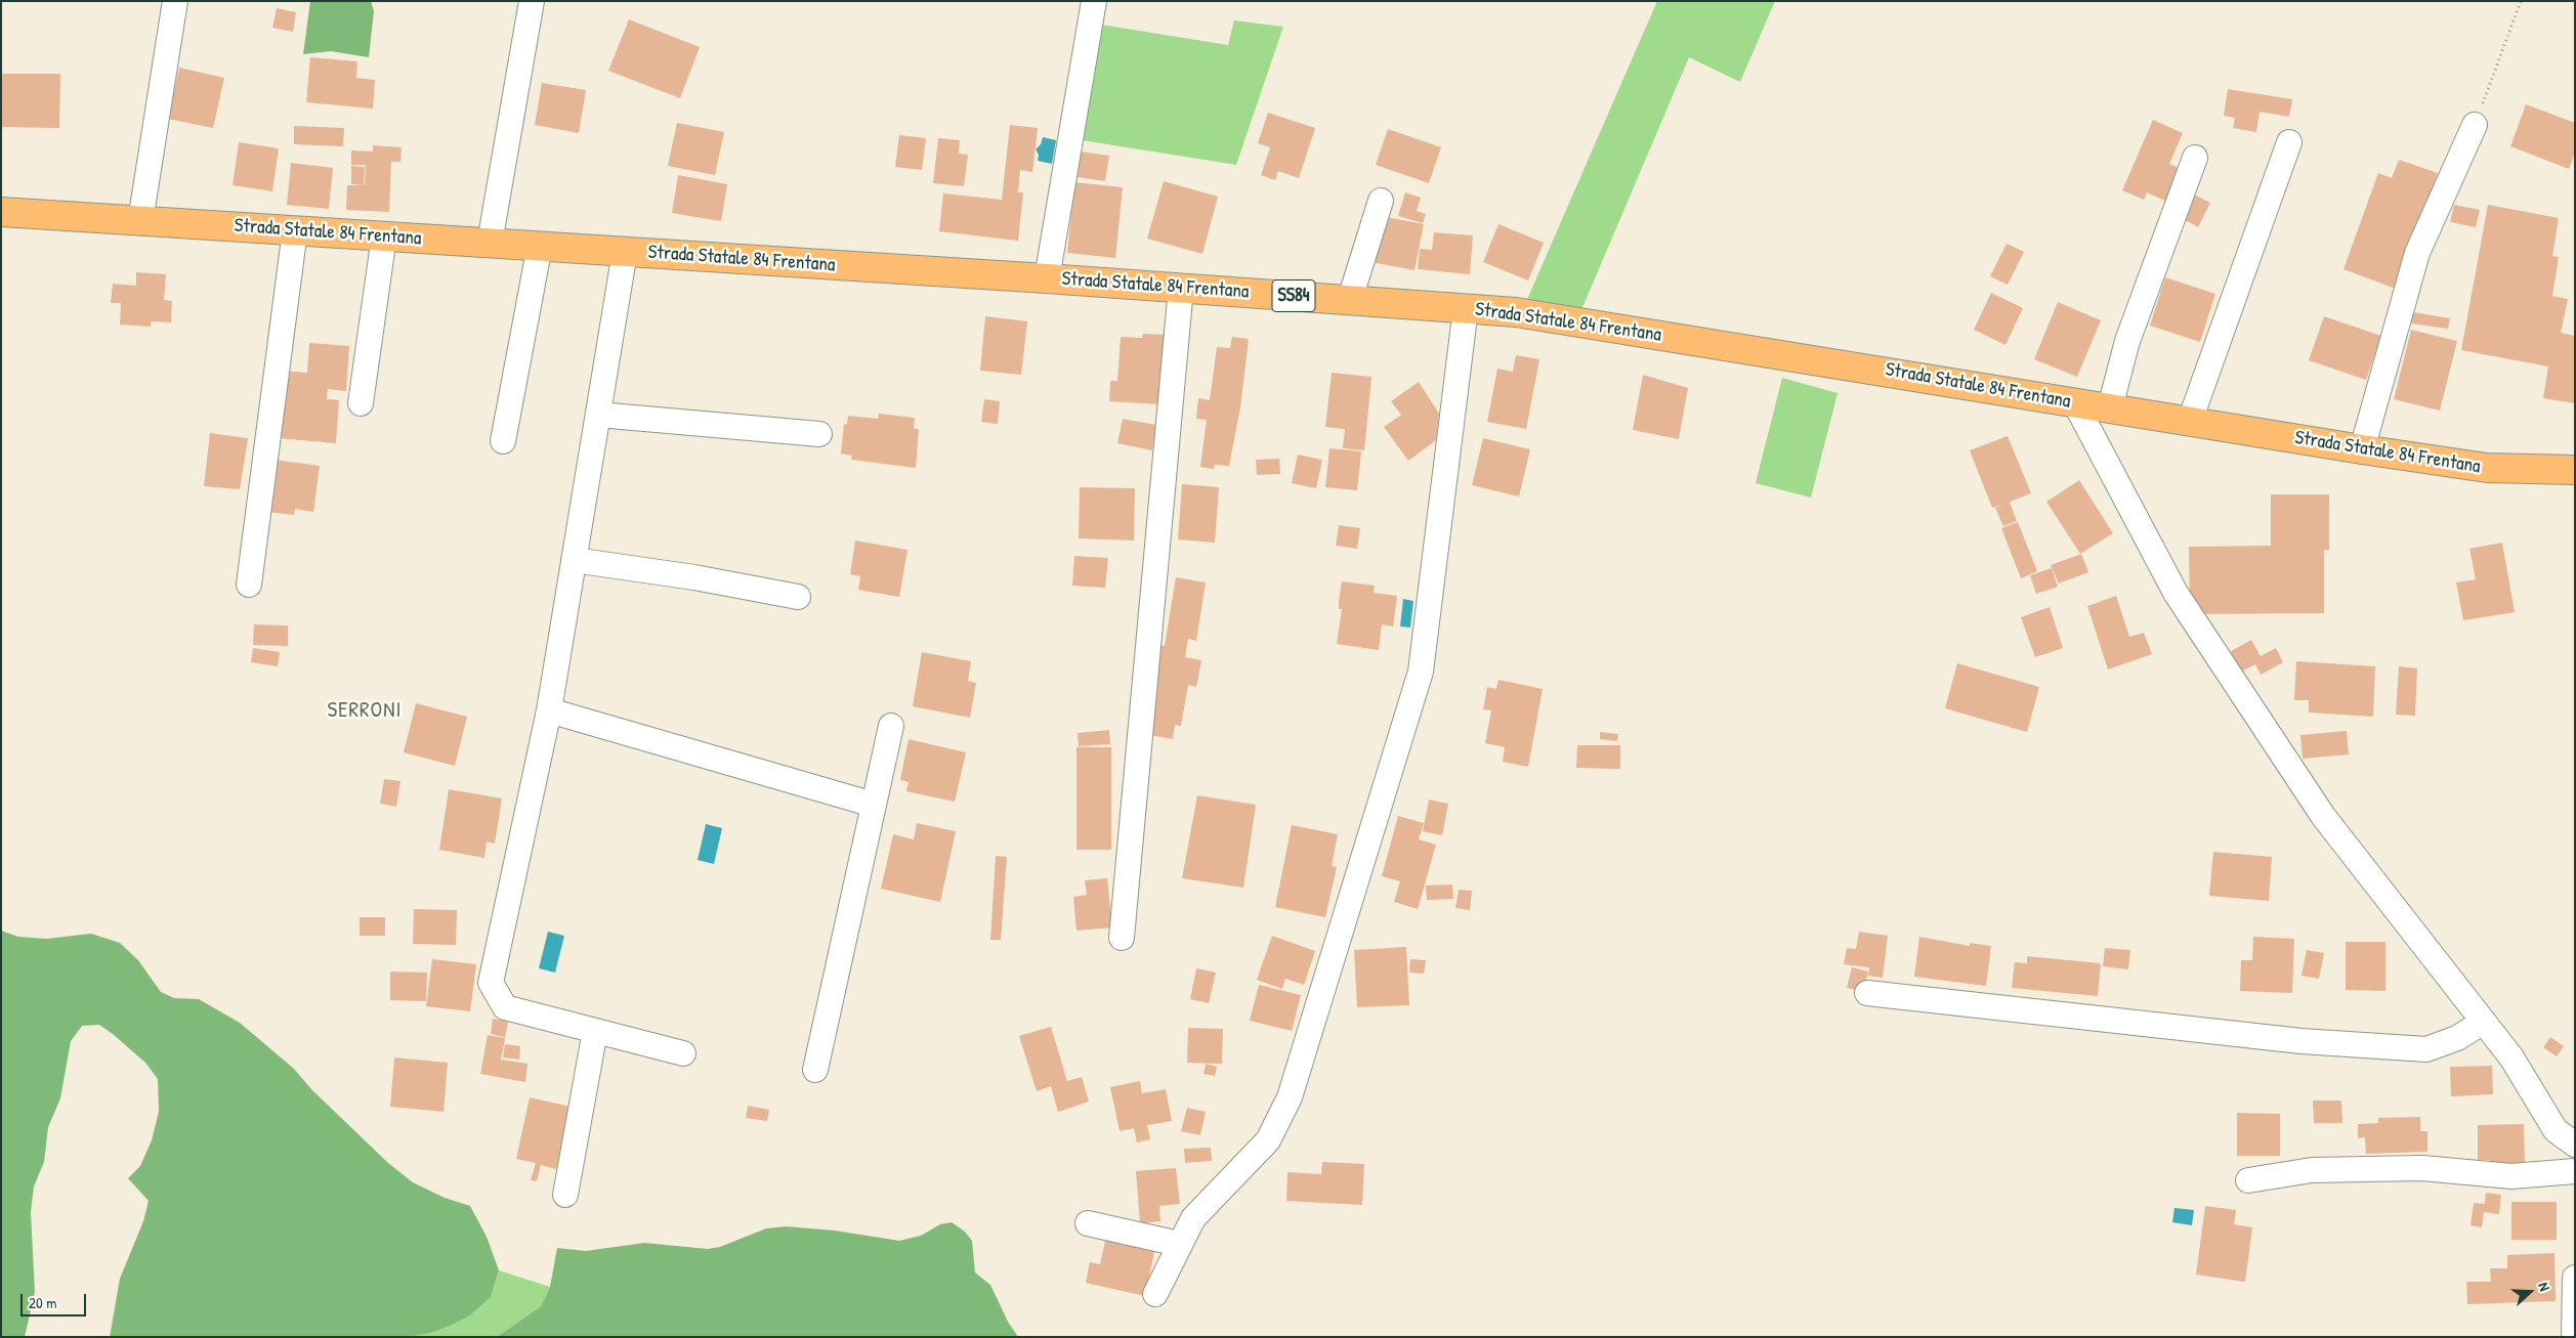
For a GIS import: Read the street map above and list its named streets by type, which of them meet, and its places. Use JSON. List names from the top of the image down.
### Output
{
  "streets": {
    "main road": ["Strada Statale 84 Frentana", "SS84"]
  },
  "districts": ["SERRONI"],
  "scale_bar": "20 m",
  "north": "right"
}
